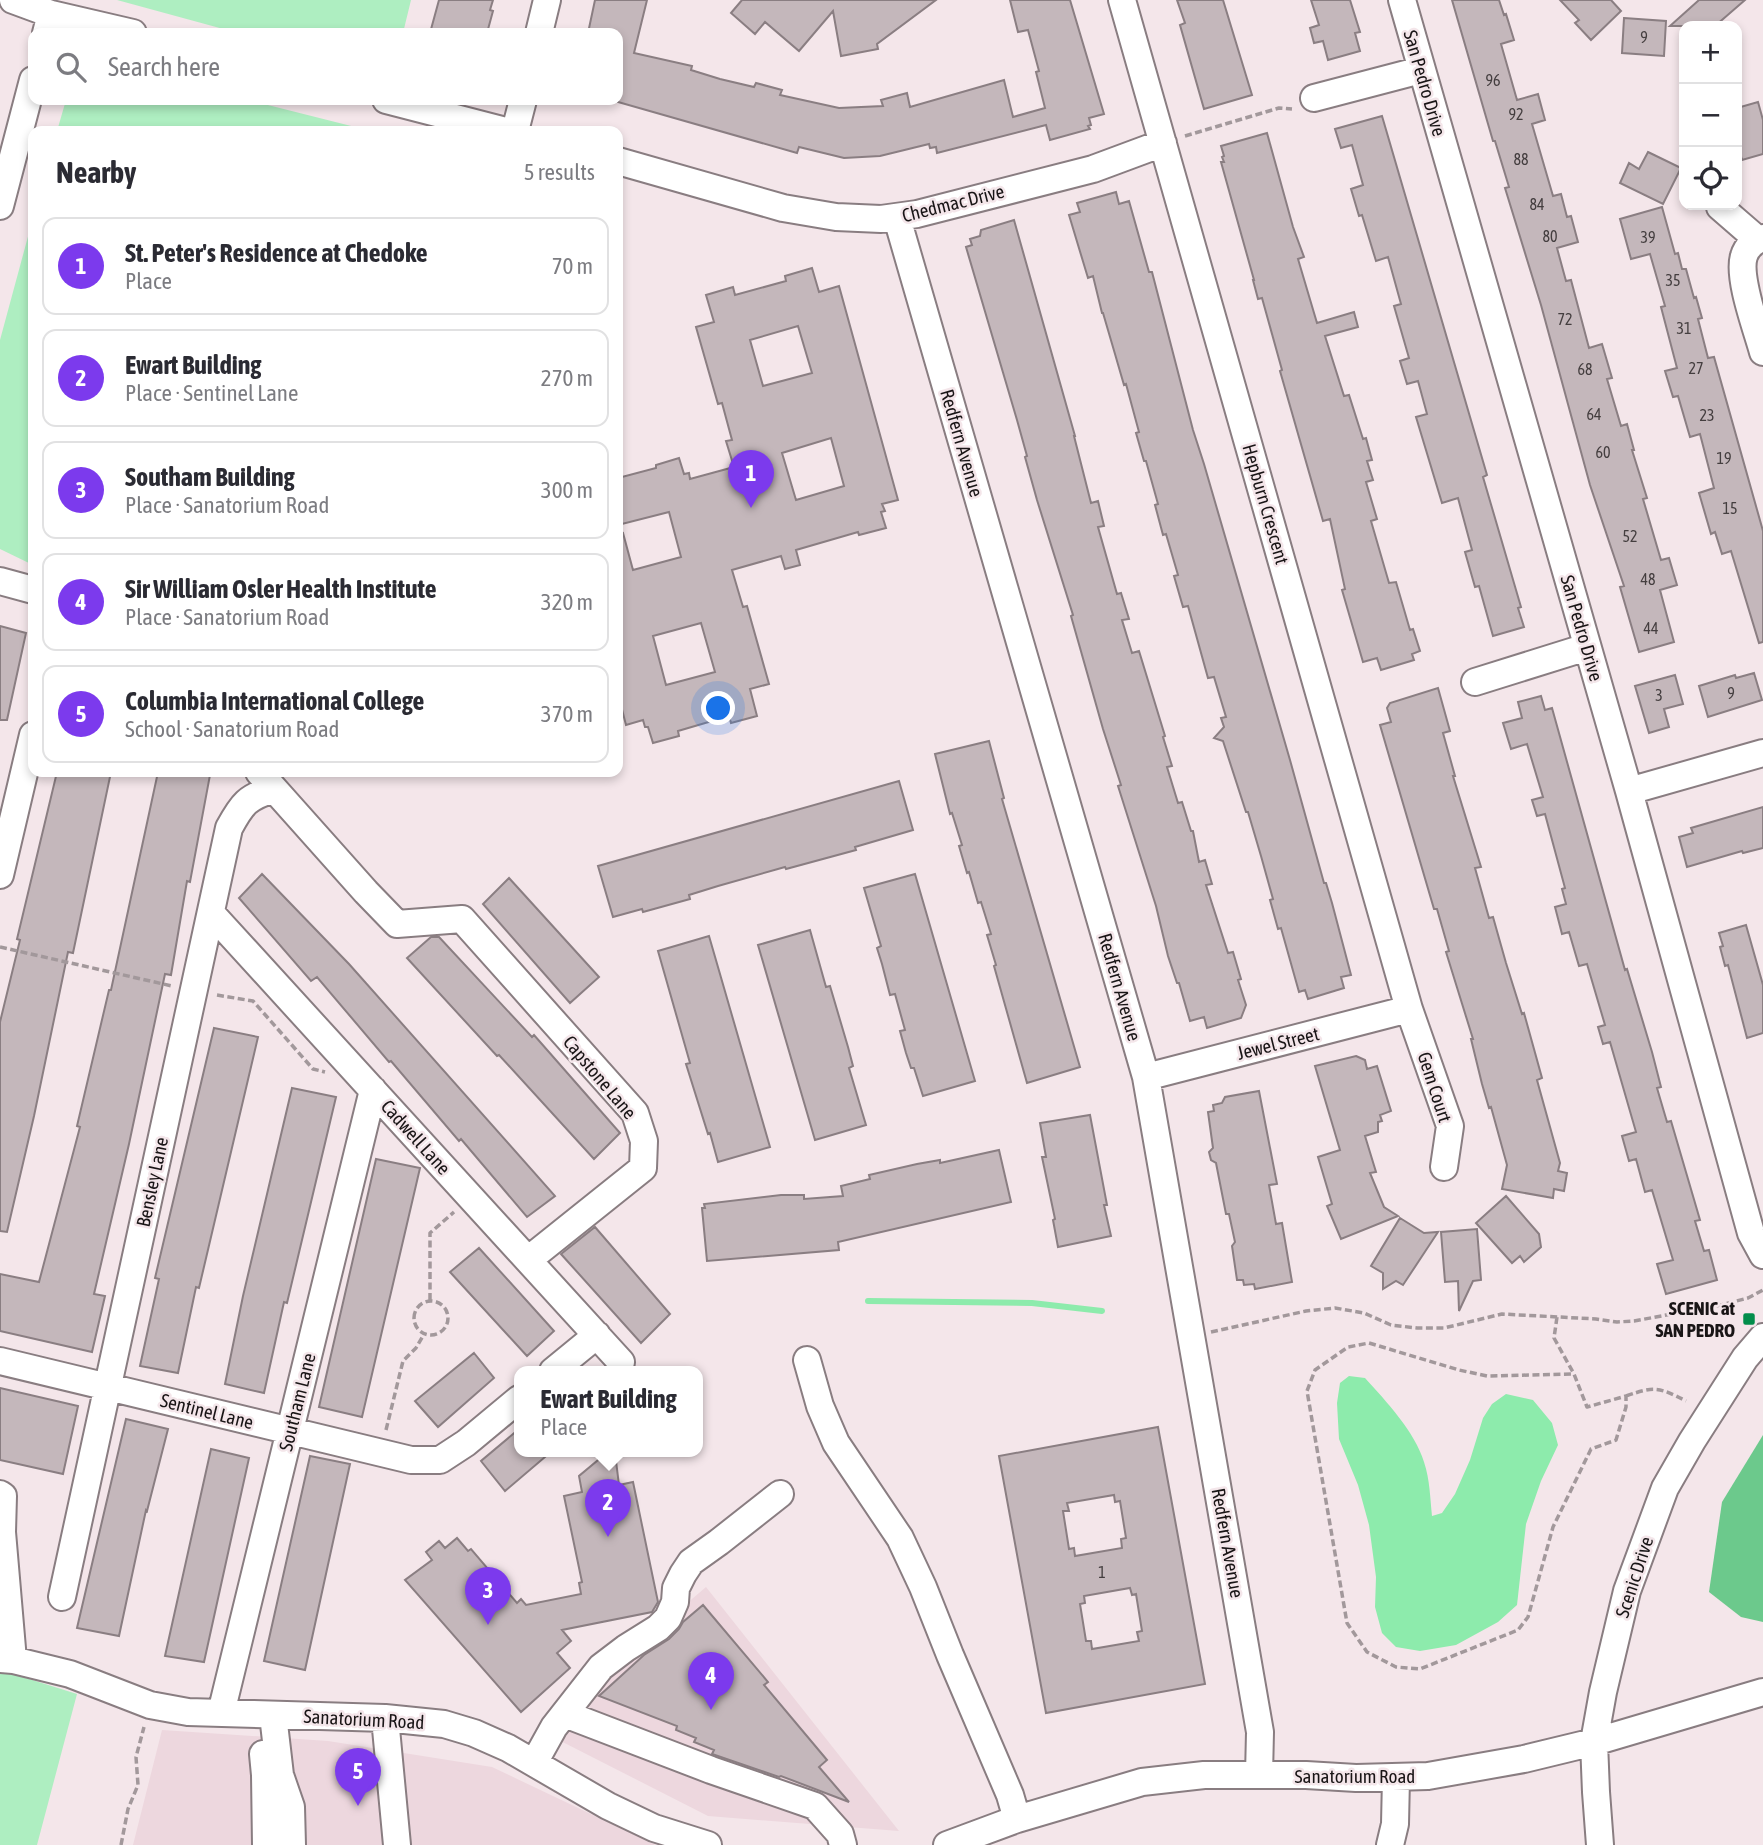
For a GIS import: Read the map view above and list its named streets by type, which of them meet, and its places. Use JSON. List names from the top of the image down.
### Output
{
  "streets": {
    "street": [
      "San Pedro Drive",
      "Chedmac Drive",
      "Redfern Avenue",
      "Hepburn Crescent",
      "Jewel Street",
      "Capstone Lane",
      "Gem Court",
      "Cadwell Lane",
      "Bensley Lane",
      "Southam Lane",
      "Sentinel Lane",
      "Scenic Drive",
      "Sanatorium Road"
    ]
  },
  "crossings": [
    ["Chedmac Drive", "Redfern Avenue"],
    ["Chedmac Drive", "Hepburn Crescent"],
    ["Redfern Avenue", "Jewel Street"],
    ["Redfern Avenue", "Sanatorium Road"],
    ["Hepburn Crescent", "Jewel Street"],
    ["Hepburn Crescent", "Gem Court"],
    ["Jewel Street", "Gem Court"],
    ["Capstone Lane", "Cadwell Lane"],
    ["Capstone Lane", "Bensley Lane"],
    ["Cadwell Lane", "Bensley Lane"],
    ["Cadwell Lane", "Southam Lane"],
    ["Bensley Lane", "Sentinel Lane"],
    ["Southam Lane", "Sentinel Lane"],
    ["Southam Lane", "Sanatorium Road"],
    ["Scenic Drive", "Sanatorium Road"]
  ],
  "places": {
    "transit": ["SCENIC at SAN PEDRO"]
  },
  "house_numbers": [
    "9",
    "96",
    "92",
    "88",
    "84",
    "80",
    "39",
    "35",
    "72",
    "31",
    "27",
    "68",
    "64",
    "23",
    "60",
    "19",
    "15",
    "52",
    "48",
    "44",
    "9",
    "3",
    "1"
  ],
  "page": {
    "map_buttons": ["+", "−"],
    "search": "Search here",
    "heading": ["Nearby", "5 results"],
    "list": [
      {
        "mark": "1",
        "name": "St. Peter's Residence at Chedoke",
        "note": "Place",
        "value": "70 m"
      },
      {
        "mark": "2",
        "name": "Ewart Building",
        "note": "Place · Sentinel Lane",
        "value": "270 m"
      },
      {
        "mark": "3",
        "name": "Southam Building",
        "note": "Place · Sanatorium Road",
        "value": "300 m"
      },
      {
        "mark": "4",
        "name": "Sir William Osler Health Institute",
        "note": "Place · Sanatorium Road",
        "value": "320 m"
      },
      {
        "mark": "5",
        "name": "Columbia International College",
        "note": "School · Sanatorium Road",
        "value": "370 m"
      }
    ],
    "pins": [
      "1",
      "2",
      "3",
      "4",
      "5"
    ],
    "popup": ["Ewart Building", "Place"]
  }
}
